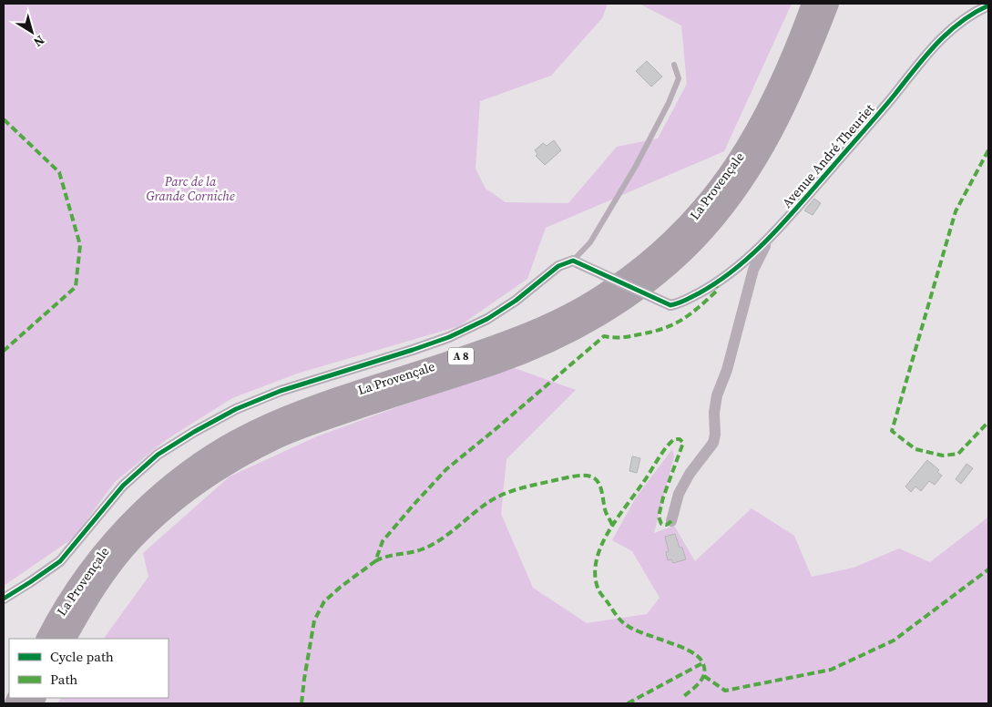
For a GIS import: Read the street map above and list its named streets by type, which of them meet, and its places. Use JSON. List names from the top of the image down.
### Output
{
  "streets": {
    "highway": ["La Provençale", "A 8"],
    "street": ["Avenue André Theuriet"]
  },
  "parks": ["Parc de la Grande Corniche"],
  "legend": ["Cycle path", "Path"],
  "north": "bottom right"
}
